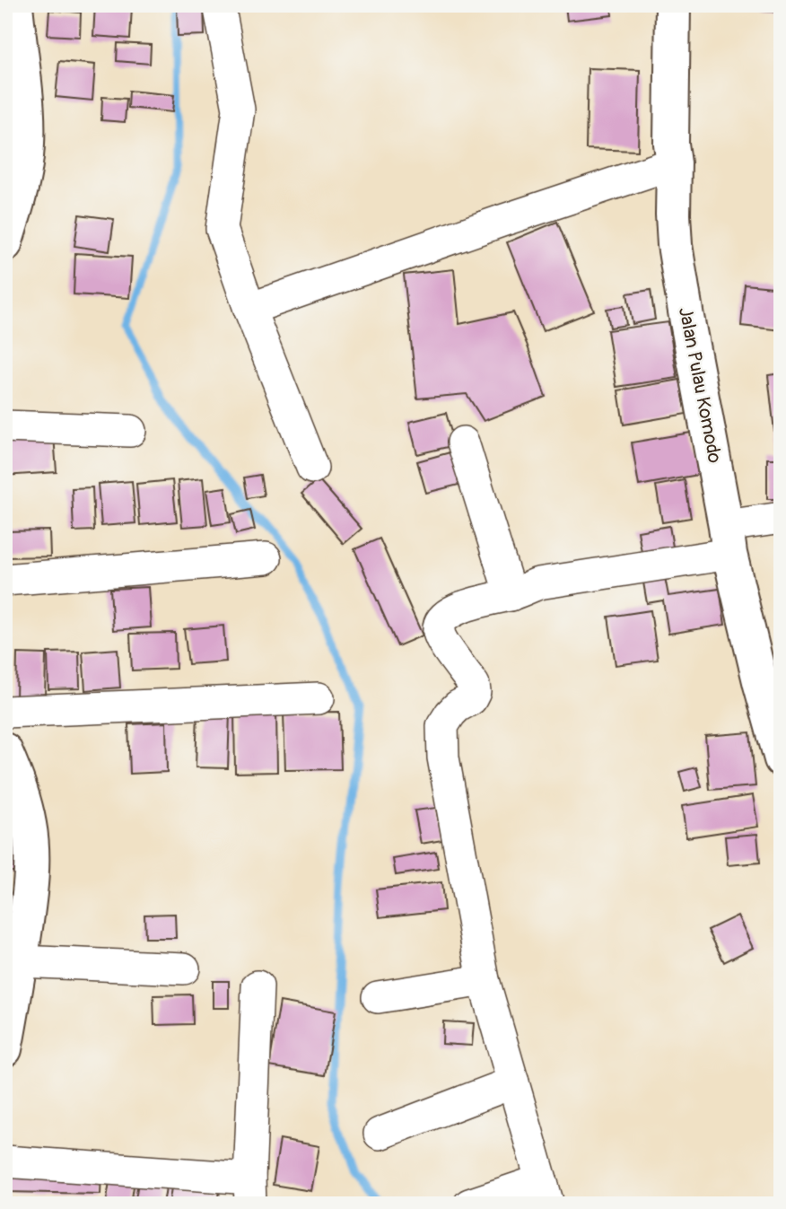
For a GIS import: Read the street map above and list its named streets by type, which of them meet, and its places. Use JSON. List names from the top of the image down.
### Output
{
  "streets": {
    "street": ["Jalan Pulau Komodo"]
  }
}
